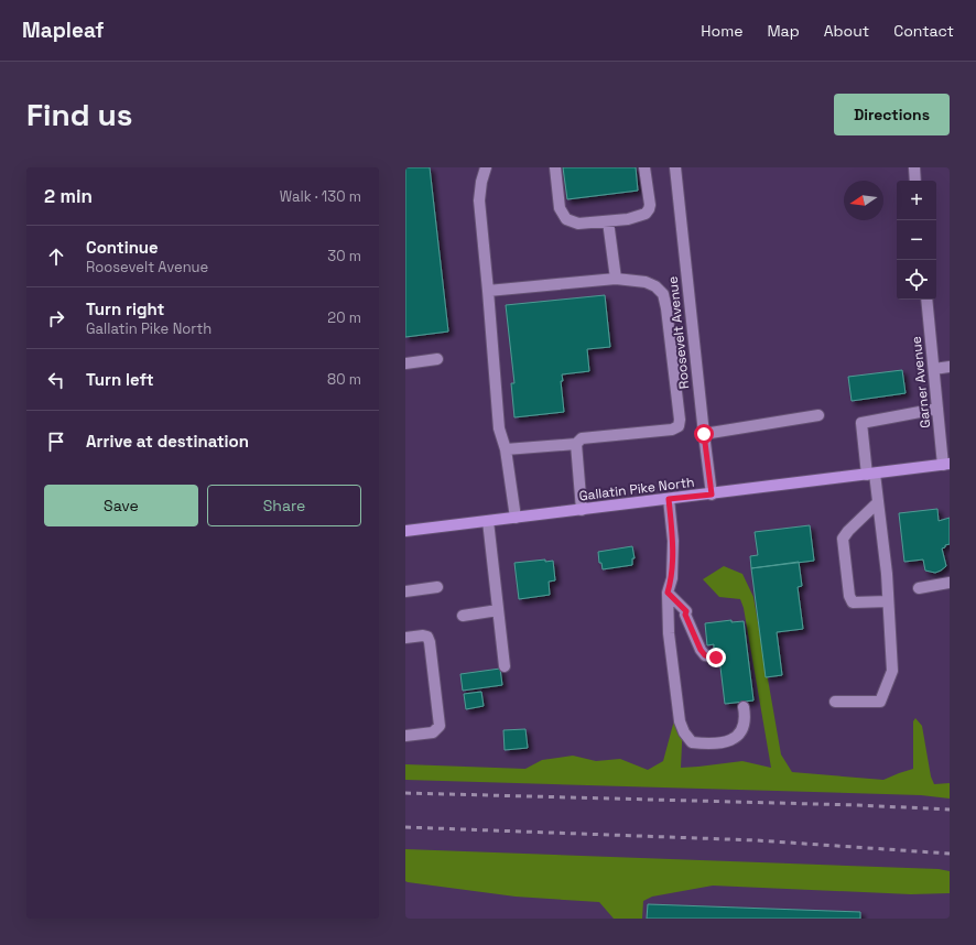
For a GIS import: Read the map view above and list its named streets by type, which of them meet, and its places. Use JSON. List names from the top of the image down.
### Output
{
  "streets": {
    "main road": ["Gallatin Pike North"],
    "street": ["Roosevelt Avenue", "Garner Avenue"]
  },
  "crossings": [
    ["Roosevelt Avenue", "Gallatin Pike North"],
    ["Garner Avenue", "Gallatin Pike North"]
  ],
  "north": "left",
  "page": {
    "header": "Mapleaf",
    "nav": [
      "Home",
      "Map",
      "About",
      "Contact"
    ],
    "buttons": [
      "Directions",
      ["Save", "Share"]
    ],
    "title": "Find us",
    "heading": ["2 min", "Walk · 130 m"],
    "map_buttons": ["+", "−"],
    "list": [
      ["Continue", "Roosevelt Avenue", "30 m"],
      ["Turn right", "Gallatin Pike North", "20 m"],
      ["Turn left", "80 m"],
      "Arrive at destination"
    ]
  }
}
